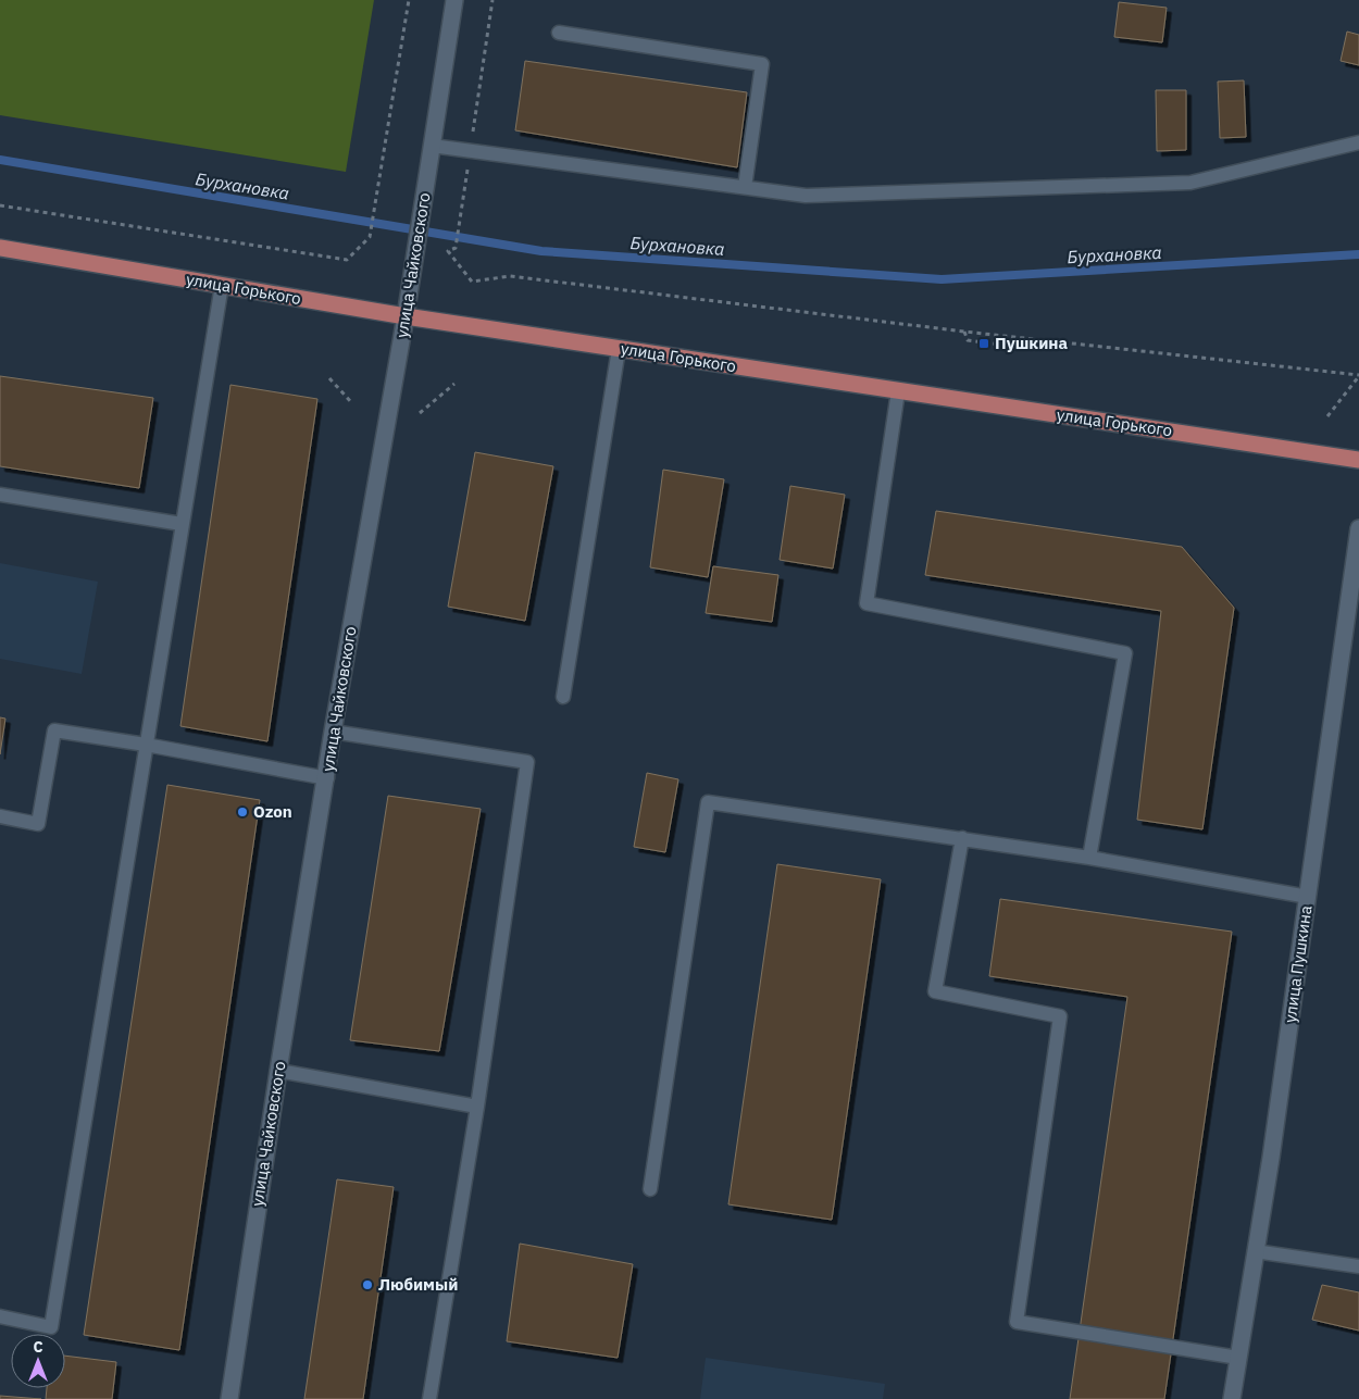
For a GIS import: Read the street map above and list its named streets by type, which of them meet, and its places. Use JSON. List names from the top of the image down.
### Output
{
  "streets": {
    "main road": ["улица Чайковского", "улица Горького", "улица Пушкина"]
  },
  "crossings": [
    ["улица Чайковского", "улица Горького"]
  ],
  "water": ["Бурхановка"],
  "places": {
    "transit": ["Пушкина"],
    "other": ["Ozon", "Любимый"]
  },
  "north": "top"
}
